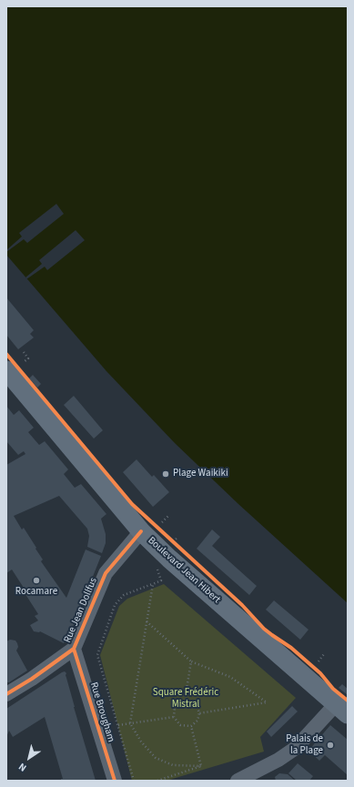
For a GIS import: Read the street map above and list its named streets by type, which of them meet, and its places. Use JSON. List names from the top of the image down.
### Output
{
  "streets": {
    "main road": ["Boulevard Jean Hibert"],
    "street": ["Rue Jean Dollfus", "Rue Brougham"]
  },
  "crossings": [
    ["Boulevard Jean Hibert", "Rue Jean Dollfus"],
    ["Rue Jean Dollfus", "Rue Brougham"]
  ],
  "parks": ["Square Frédéric Mistral"],
  "places": ["Plage Waikiki", "Rocamare", "Palais de la Plage"],
  "north": "bottom left"
}
